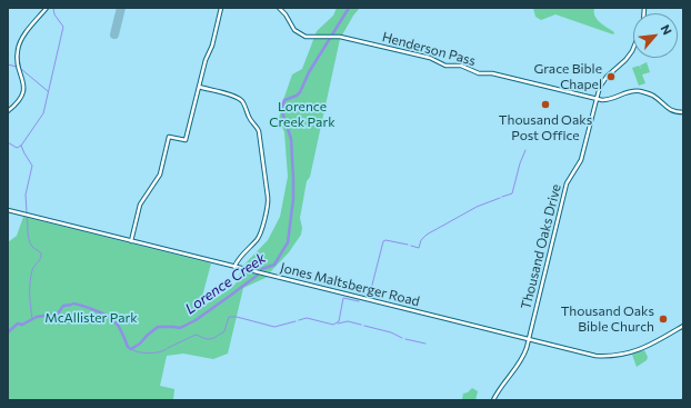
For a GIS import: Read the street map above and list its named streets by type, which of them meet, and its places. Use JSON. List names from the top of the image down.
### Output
{
  "streets": {
    "main road": ["Henderson Pass", "Thousand Oaks Drive", "Jones Maltsberger Road"]
  },
  "crossings": [
    ["Henderson Pass", "Thousand Oaks Drive"],
    ["Thousand Oaks Drive", "Jones Maltsberger Road"]
  ],
  "water": ["Lorence Creek"],
  "parks": ["Lorence Creek Park", "McAllister Park"],
  "places": ["Grace Bible Chapel", "Thousand Oaks Post Office", "Thousand Oaks Bible Church"],
  "north": "top right"
}
